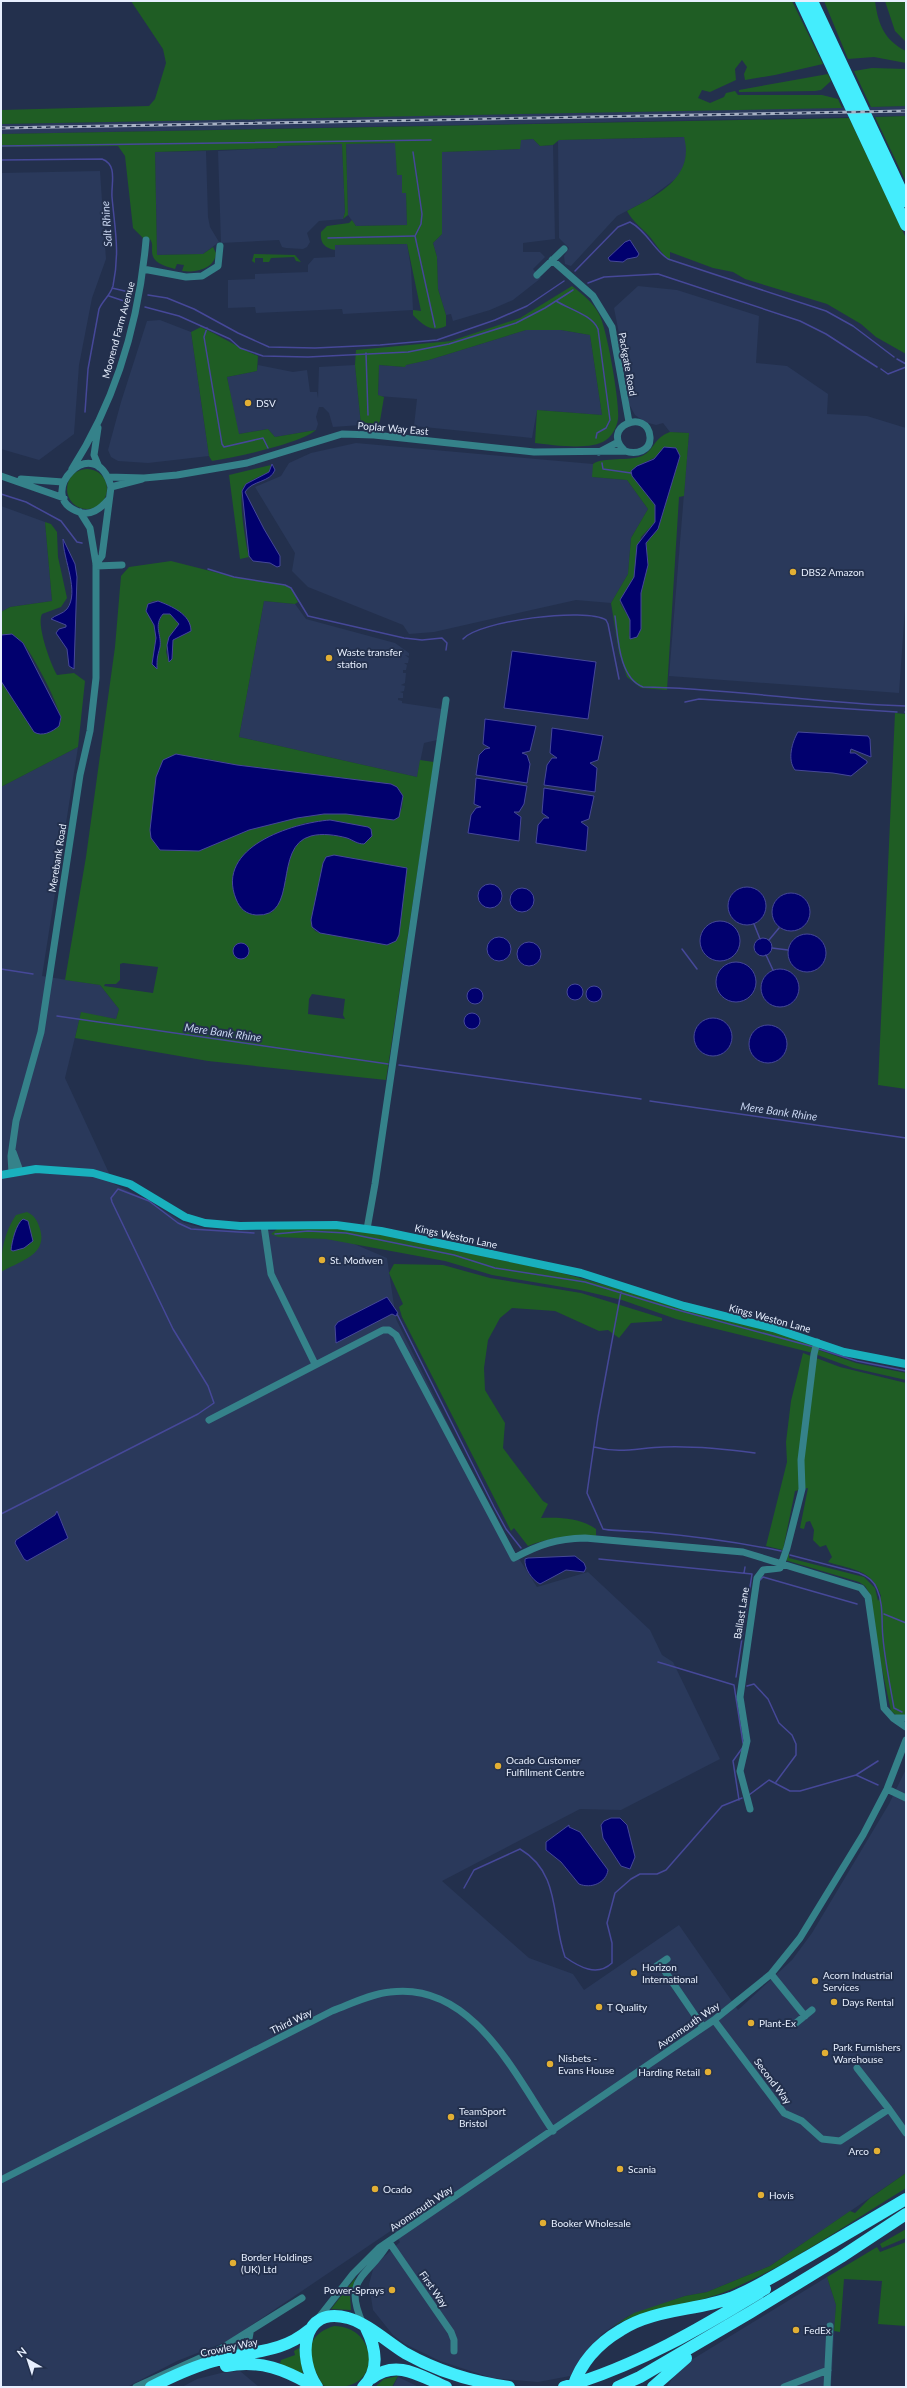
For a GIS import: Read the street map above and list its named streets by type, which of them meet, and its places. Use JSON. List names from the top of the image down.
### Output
{
  "streets": {
    "highway": ["Crowley Way"],
    "street": [
      "Moorend Farm Avenue",
      "Packgate Road",
      "Poplar Way East",
      "Merebank Road",
      "Kings Weston Lane",
      "Ballast Lane",
      "Third Way",
      "Avonmouth Way",
      "Second Way",
      "First Way"
    ]
  },
  "crossings": [
    ["Moorend Farm Avenue", "Poplar Way East"],
    ["Moorend Farm Avenue", "Merebank Road"],
    ["Packgate Road", "Poplar Way East"],
    ["Poplar Way East", "Merebank Road"],
    ["Merebank Road", "Kings Weston Lane"],
    ["Third Way", "Avonmouth Way"],
    ["Avonmouth Way", "Second Way"],
    ["Avonmouth Way", "First Way"],
    ["Avonmouth Way", "Crowley Way"]
  ],
  "water": ["Salt Rhine", "Mere Bank Rhine"],
  "places": [
    "DSV",
    "DBS2 Amazon",
    "Waste transfer station",
    "St. Modwen",
    "Ocado Customer Fulfillment Centre",
    "Horizon International",
    "Acorn Industrial Services",
    "Days Rental",
    "T Quality",
    "Plant-Ex",
    "Park Furnishers Warehouse",
    "Nisbets - Evans House",
    "Harding Retail",
    "TeamSport Bristol",
    "Arco",
    "Scania",
    "Ocado",
    "Hovis",
    "Booker Wholesale",
    "Border Holdings (UK) Ltd",
    "Power-Sprays",
    "FedEx"
  ],
  "north": "top left"
}
